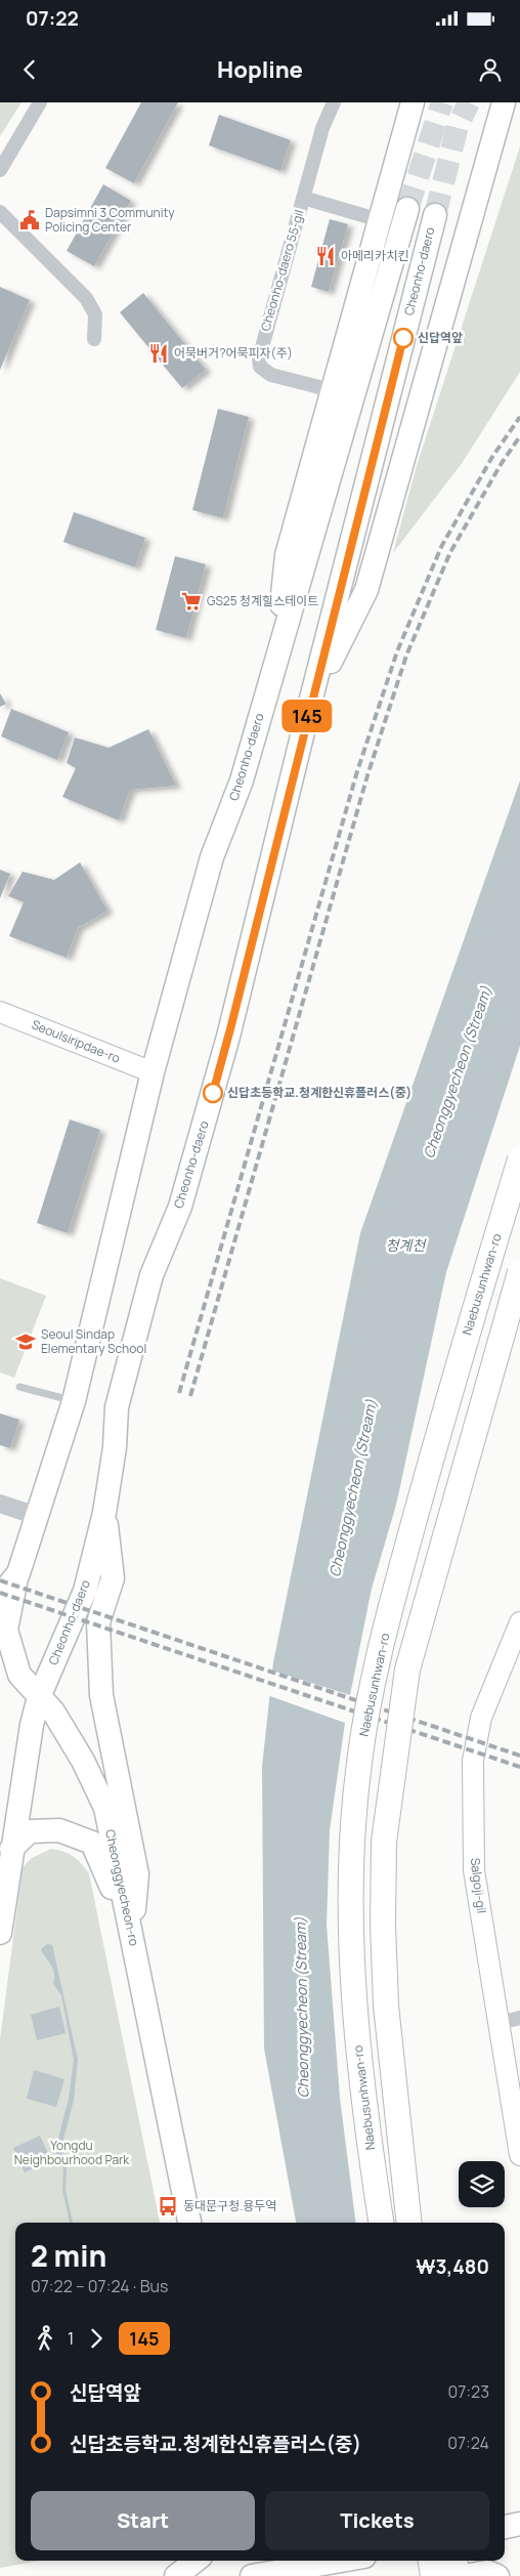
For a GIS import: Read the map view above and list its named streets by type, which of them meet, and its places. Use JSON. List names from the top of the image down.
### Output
{
  "streets": {
    "highway": ["Naebusunhwan-ro"],
    "main road": [
      "Cheonho-daero",
      "Seoulsiripdae-ro",
      "Salgoji-gil",
      "Cheonggyecheon-ro"
    ],
    "street": ["Cheonho-daero 55-gil"]
  },
  "crossings": [
    ["Cheonho-daero", "Seoulsiripdae-ro"],
    ["Cheonho-daero", "Cheonggyecheon-ro"]
  ],
  "water": ["Cheonggyecheon (Stream)", "청계천"],
  "parks": ["Yongdu Neighbourhood Park"],
  "places": {
    "public building": ["Dapsimni 3 Community Policing Center"],
    "restaurant": ["아메리카치킨", "어묵버거?어묵피자(주)"],
    "other": ["신답역앞", "신답초등학교.청계한신휴플러스(중)"],
    "supermarket": ["GS25 청계힐스테이트"],
    "school or university": ["Seoul Sindap Elementary School"],
    "bus stop": ["동대문구청.용두역"]
  },
  "lines": ["bus line 145"],
  "page": {
    "status": "07:22",
    "header": "Hopline",
    "on_map": "145",
    "heading": ["2 min", "07:22 – 07:24 · Bus", "₩3,480"],
    "legs": ["1", "145"],
    "list": [
      {
        "name": "신답역앞",
        "value": "07:23"
      },
      {
        "name": "신답초등학교.청계한신휴플러스(중)",
        "value": "07:24"
      }
    ],
    "buttons": ["Start", "Tickets"]
  }
}
